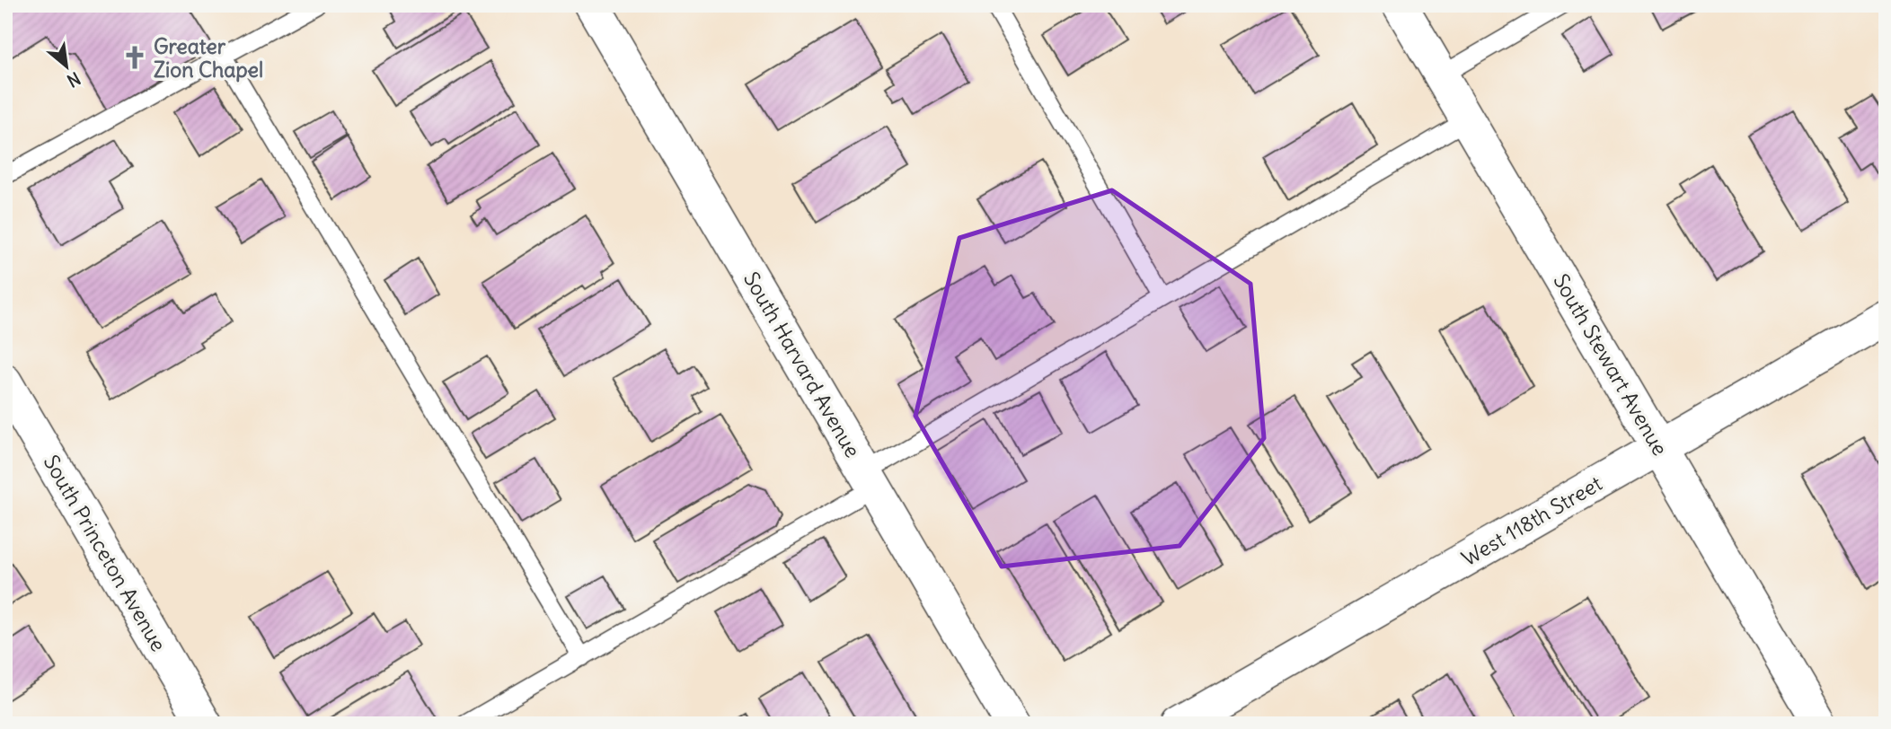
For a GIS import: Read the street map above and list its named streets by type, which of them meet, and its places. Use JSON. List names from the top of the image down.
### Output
{
  "streets": {
    "street": [
      "South Harvard Avenue",
      "South Stewart Avenue",
      "West 118th Street",
      "South Princeton Avenue"
    ]
  },
  "crossings": [
    ["South Stewart Avenue", "West 118th Street"]
  ],
  "places": {
    "church": ["Greater Zion Chapel"]
  },
  "north": "bottom right"
}
